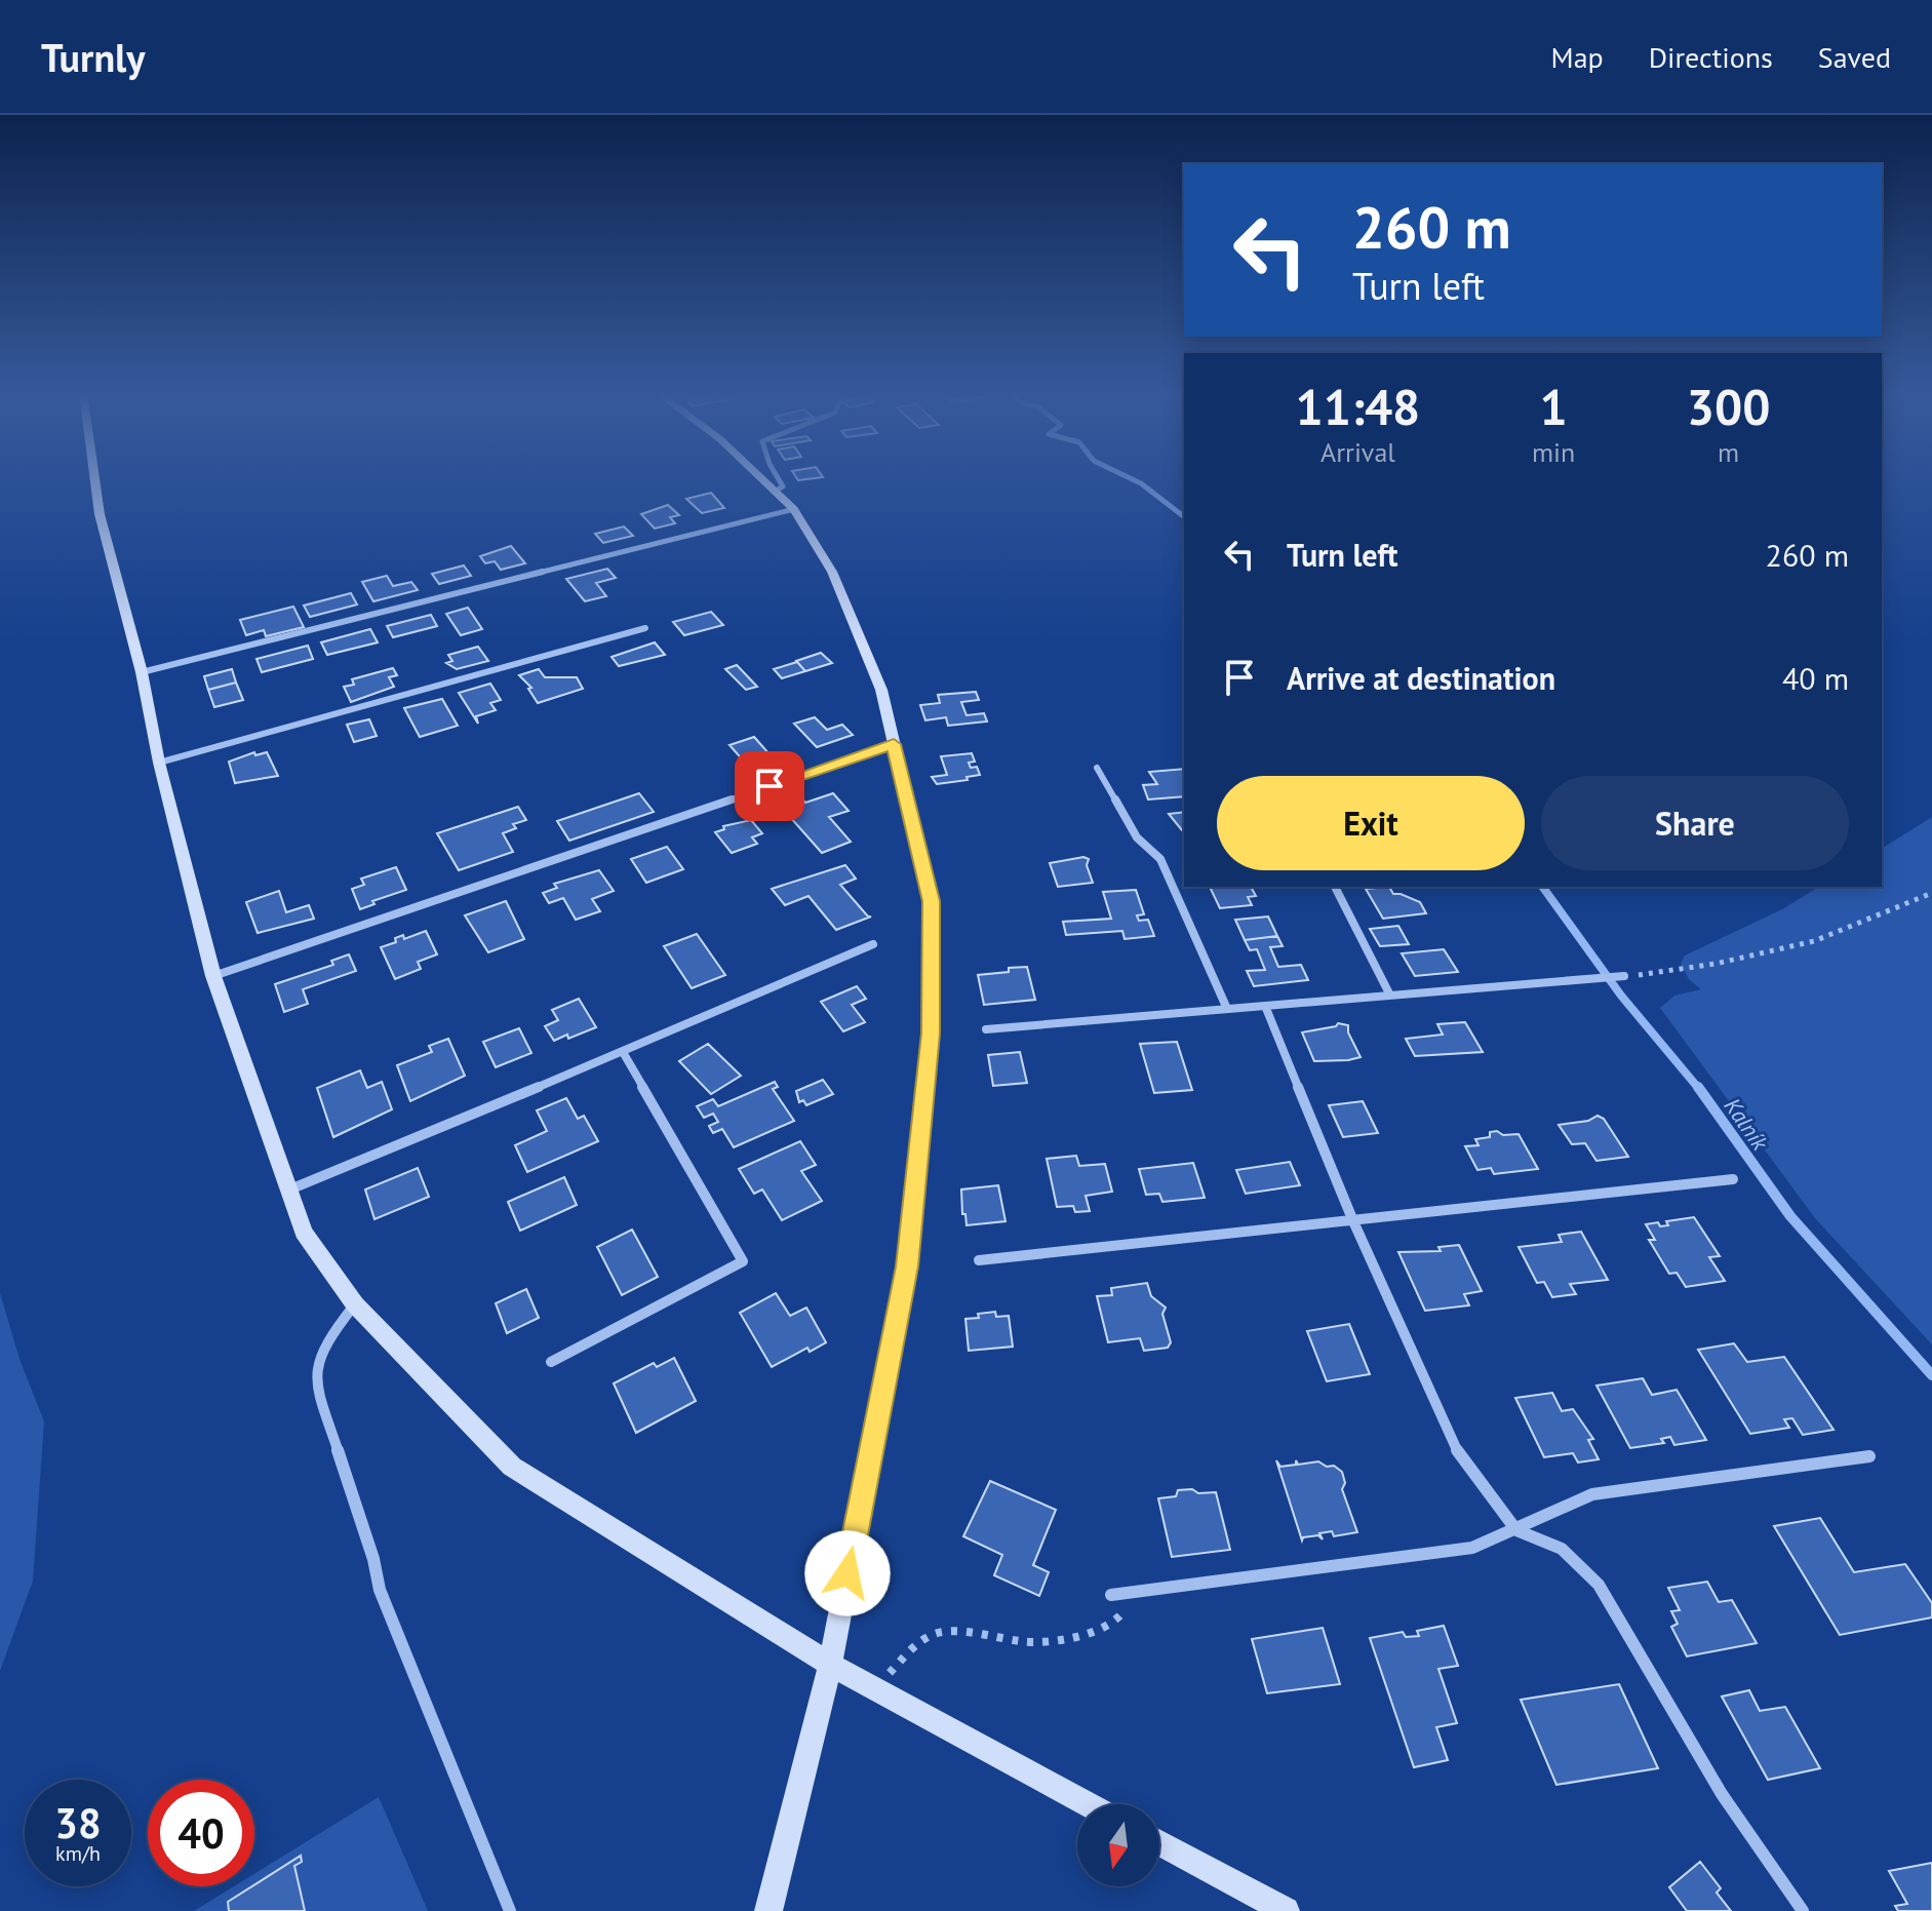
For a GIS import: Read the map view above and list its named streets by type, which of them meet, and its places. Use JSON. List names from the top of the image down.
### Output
{
  "water": ["Kalník"],
  "north": "bottom",
  "page": {
    "header": "Turnly",
    "nav": ["Map", "Directions", "Saved"],
    "turn": ["260 m", "Turn left"],
    "eta": [
      "11:48",
      "Arrival",
      "1",
      "min",
      "300",
      "m"
    ],
    "list": [
      {
        "name": "Turn left",
        "value": "260 m"
      },
      {
        "name": "Arrive at destination",
        "value": "40 m"
      }
    ],
    "buttons": ["Exit", "Share"],
    "speed": "38 km/h",
    "limit": "40"
  }
}
